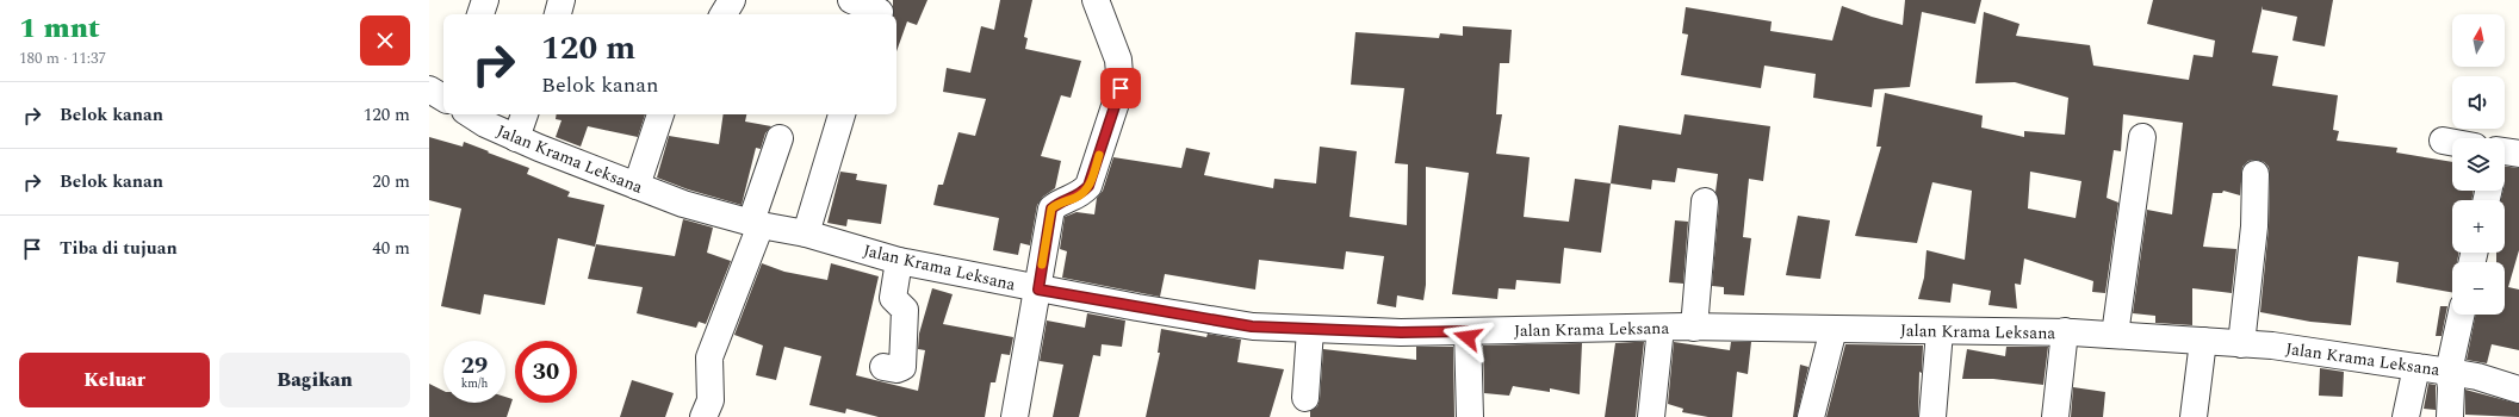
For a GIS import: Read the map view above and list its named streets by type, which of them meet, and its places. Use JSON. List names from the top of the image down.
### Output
{
  "streets": {
    "street": ["Jalan Krama Leksana"]
  },
  "north": "top",
  "page": {
    "heading": ["1 mnt", "180 m · 11:37"],
    "map_buttons": ["+", "−"],
    "turn": ["120 m", "Belok kanan"],
    "list": [
      {
        "name": "Belok kanan",
        "value": "120 m"
      },
      {
        "name": "Belok kanan",
        "value": "20 m"
      },
      {
        "name": "Tiba di tujuan",
        "value": "40 m"
      }
    ],
    "speed": "29 km/h",
    "limit": "30",
    "buttons": ["Keluar", "Bagikan"]
  }
}
